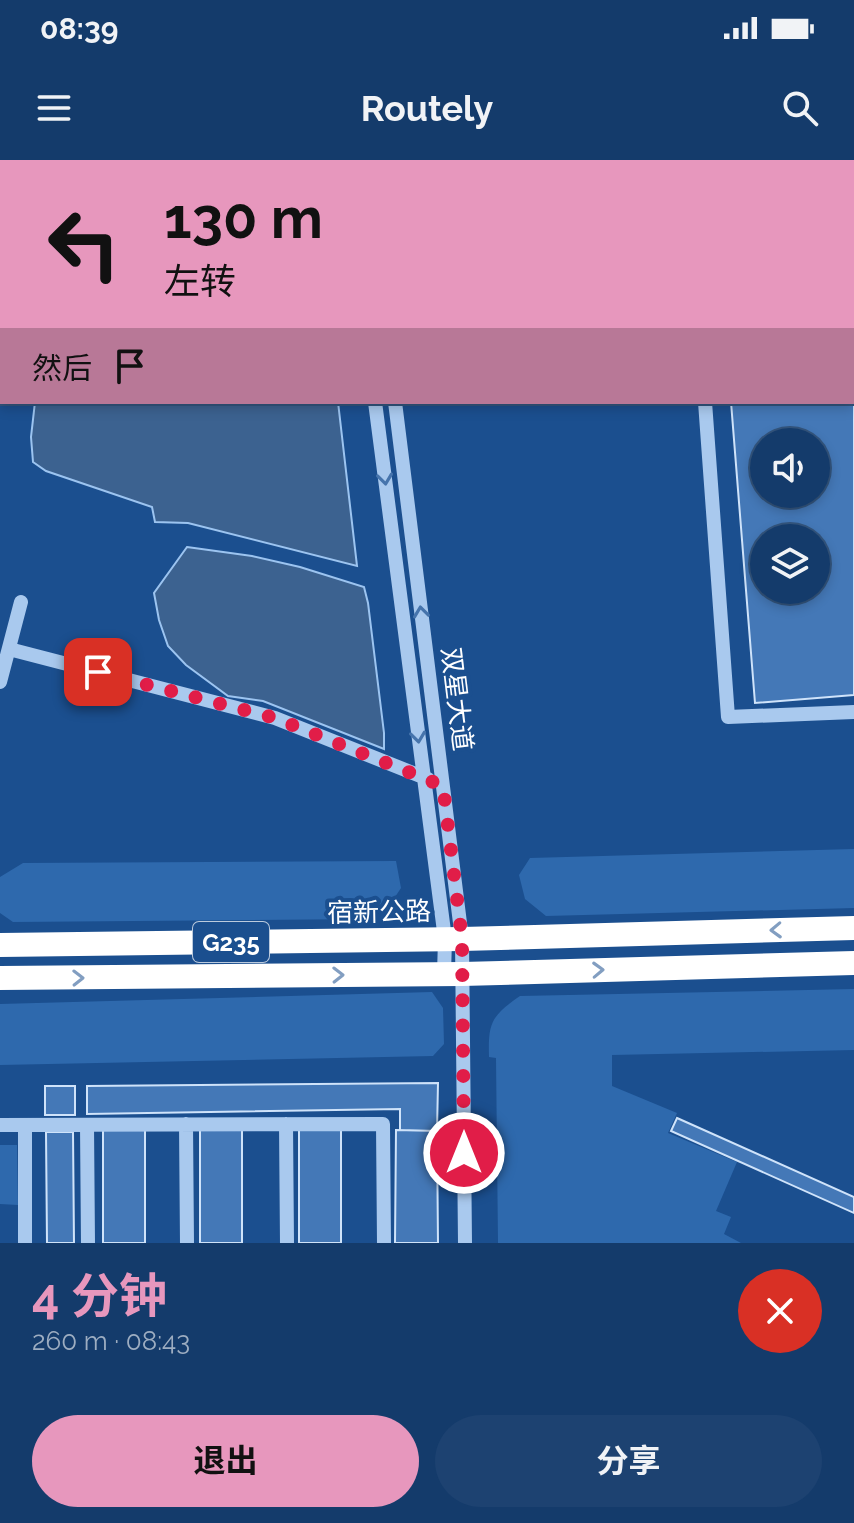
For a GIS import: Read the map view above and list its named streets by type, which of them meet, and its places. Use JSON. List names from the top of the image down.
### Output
{
  "streets": {
    "highway": ["宿新公路", "G235"],
    "street": ["双星大道"]
  },
  "crossings": [
    ["双星大道", "宿新公路"],
    ["双星大道", "G235"]
  ],
  "page": {
    "status": "08:39",
    "header": "Routely",
    "turn": ["130 m", "左转"],
    "then": "然后",
    "heading": ["4 分钟", "260 m · 08:43"],
    "buttons": ["退出", "分享"]
  }
}
